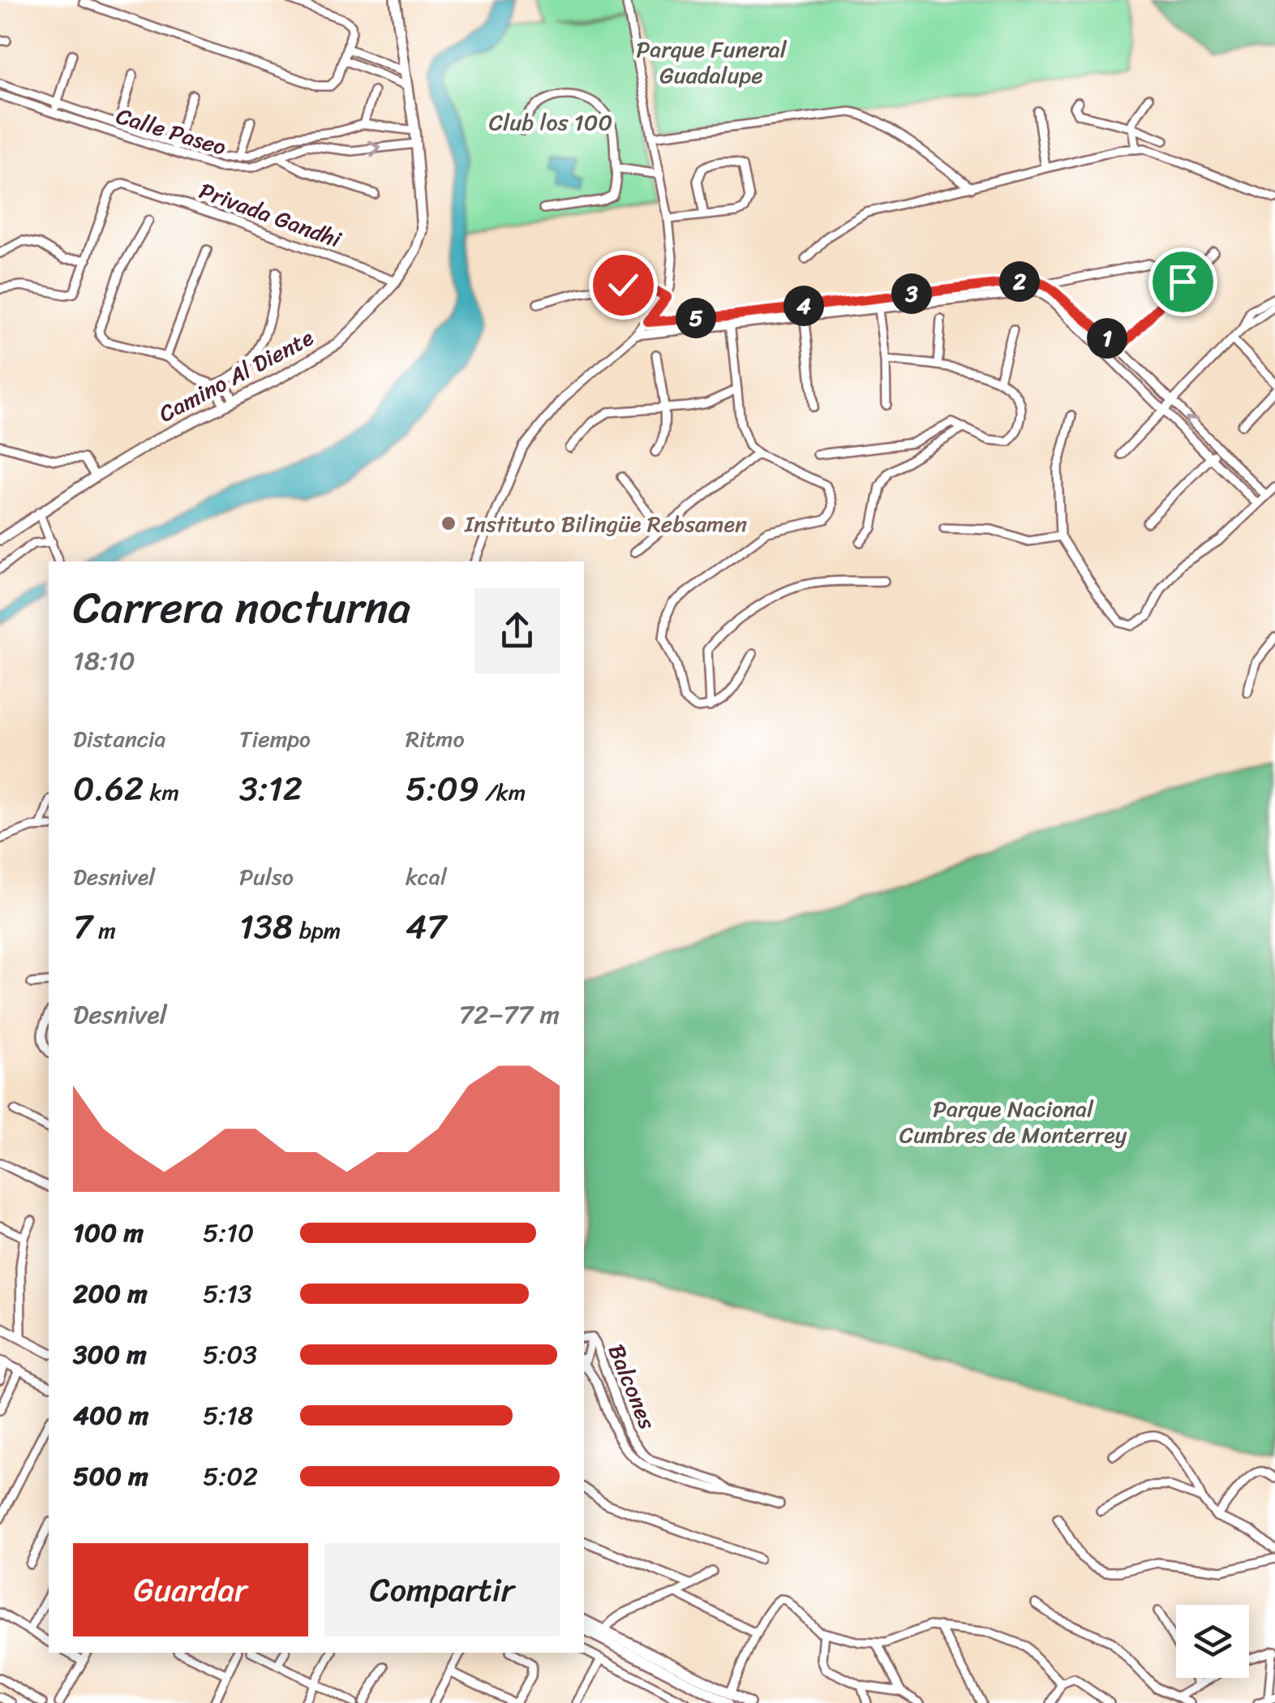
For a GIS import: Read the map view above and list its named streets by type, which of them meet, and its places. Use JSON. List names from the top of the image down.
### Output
{
  "streets": {
    "street": [
      "Calle Paseo",
      "Privada Gandhi",
      "Camino Al Diente",
      "Balcones"
    ]
  },
  "crossings": [
    ["Calle Paseo", "Camino Al Diente"],
    ["Privada Gandhi", "Camino Al Diente"]
  ],
  "parks": ["Parque Funeral Guadalupe", "Club los 100", "Parque Nacional Cumbres de Monterrey"],
  "places": ["Instituto Bilingüe Rebsamen"],
  "page": {
    "pins": [
      "2",
      "3",
      "4",
      "5",
      "1"
    ],
    "heading": ["Carrera nocturna", "18:10"],
    "stats": [
      ["Distancia", "0.62 km"],
      ["Tiempo", "3:12"],
      ["Ritmo", "5:09 /km"],
      ["Desnivel", "7 m"],
      ["Pulso", "138 bpm"],
      ["kcal", "47"]
    ],
    "chart": ["Desnivel", "72–77 m"],
    "list": [
      {
        "name": "100 m",
        "note": "5:10"
      },
      {
        "name": "200 m",
        "note": "5:13"
      },
      {
        "name": "300 m",
        "note": "5:03"
      },
      {
        "name": "400 m",
        "note": "5:18"
      },
      {
        "name": "500 m",
        "note": "5:02"
      }
    ],
    "buttons": ["Guardar", "Compartir"]
  }
}
